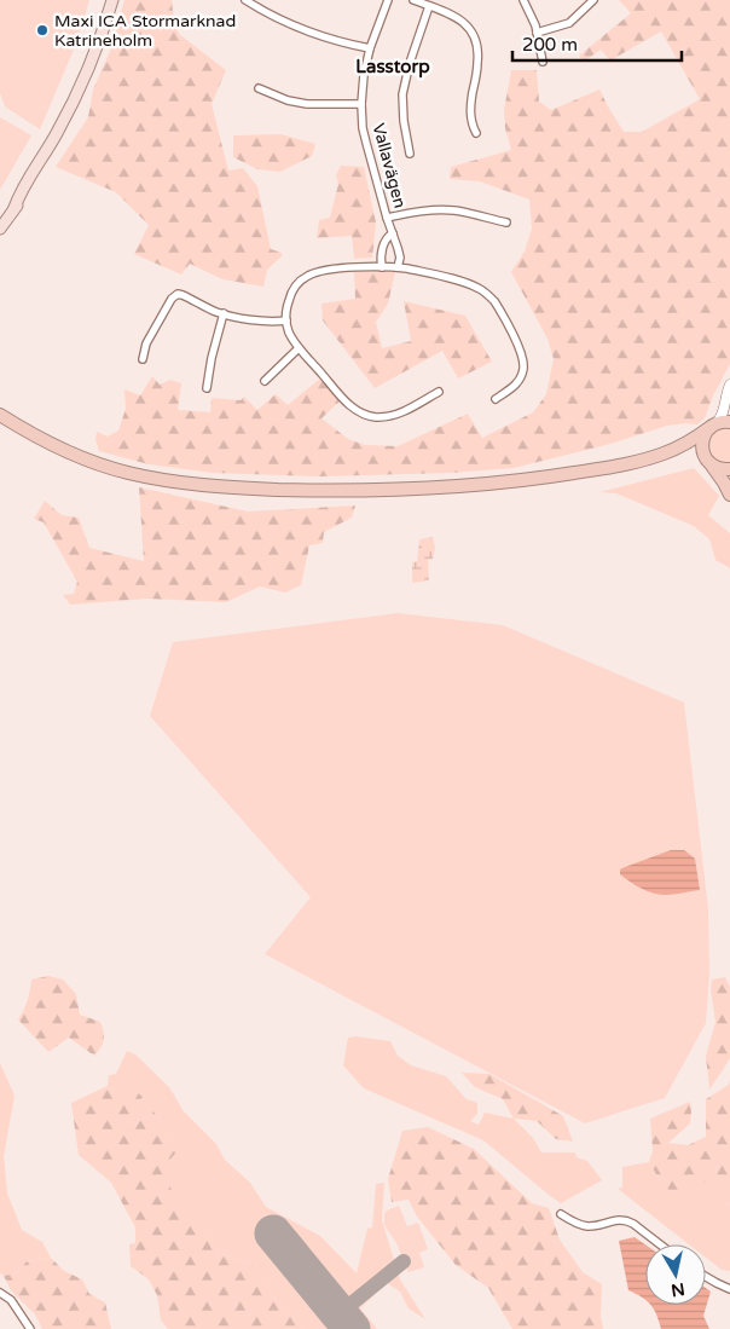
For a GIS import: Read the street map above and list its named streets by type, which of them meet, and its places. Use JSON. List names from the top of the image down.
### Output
{
  "streets": {
    "street": ["Vallavägen"]
  },
  "districts": ["Lasstorp"],
  "places": ["Maxi ICA Stormarknad Katrineholm"],
  "scale_bar": "200 m",
  "north": "bottom"
}
